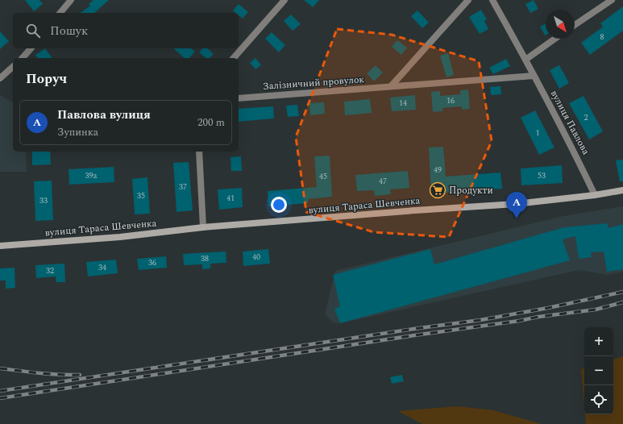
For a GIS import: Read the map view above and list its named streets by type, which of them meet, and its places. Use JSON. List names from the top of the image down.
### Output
{
  "streets": {
    "main road": ["вулиця Тараса Шевченка"],
    "street": ["Залізничний провулок", "вулиця Павлова"]
  },
  "crossings": [
    ["Залізничний провулок", "вулиця Павлова"],
    ["вулиця Павлова", "вулиця Тараса Шевченка"]
  ],
  "places": {
    "supermarket": ["Продукти"]
  },
  "house_numbers": [
    "8",
    "16",
    "14",
    "2",
    "1",
    "49",
    "39а",
    "53",
    "45",
    "47",
    "37",
    "35",
    "41",
    "33",
    "40",
    "38",
    "36",
    "34",
    "32"
  ],
  "north": "bottom right",
  "page": {
    "search": "Пошук",
    "heading": "Поруч",
    "list": [
      {
        "mark": "A",
        "name": "Павлова вулиця",
        "note": "Зупинка",
        "value": "200 m"
      }
    ],
    "pins": "A",
    "map_buttons": ["+", "−"]
  }
}
